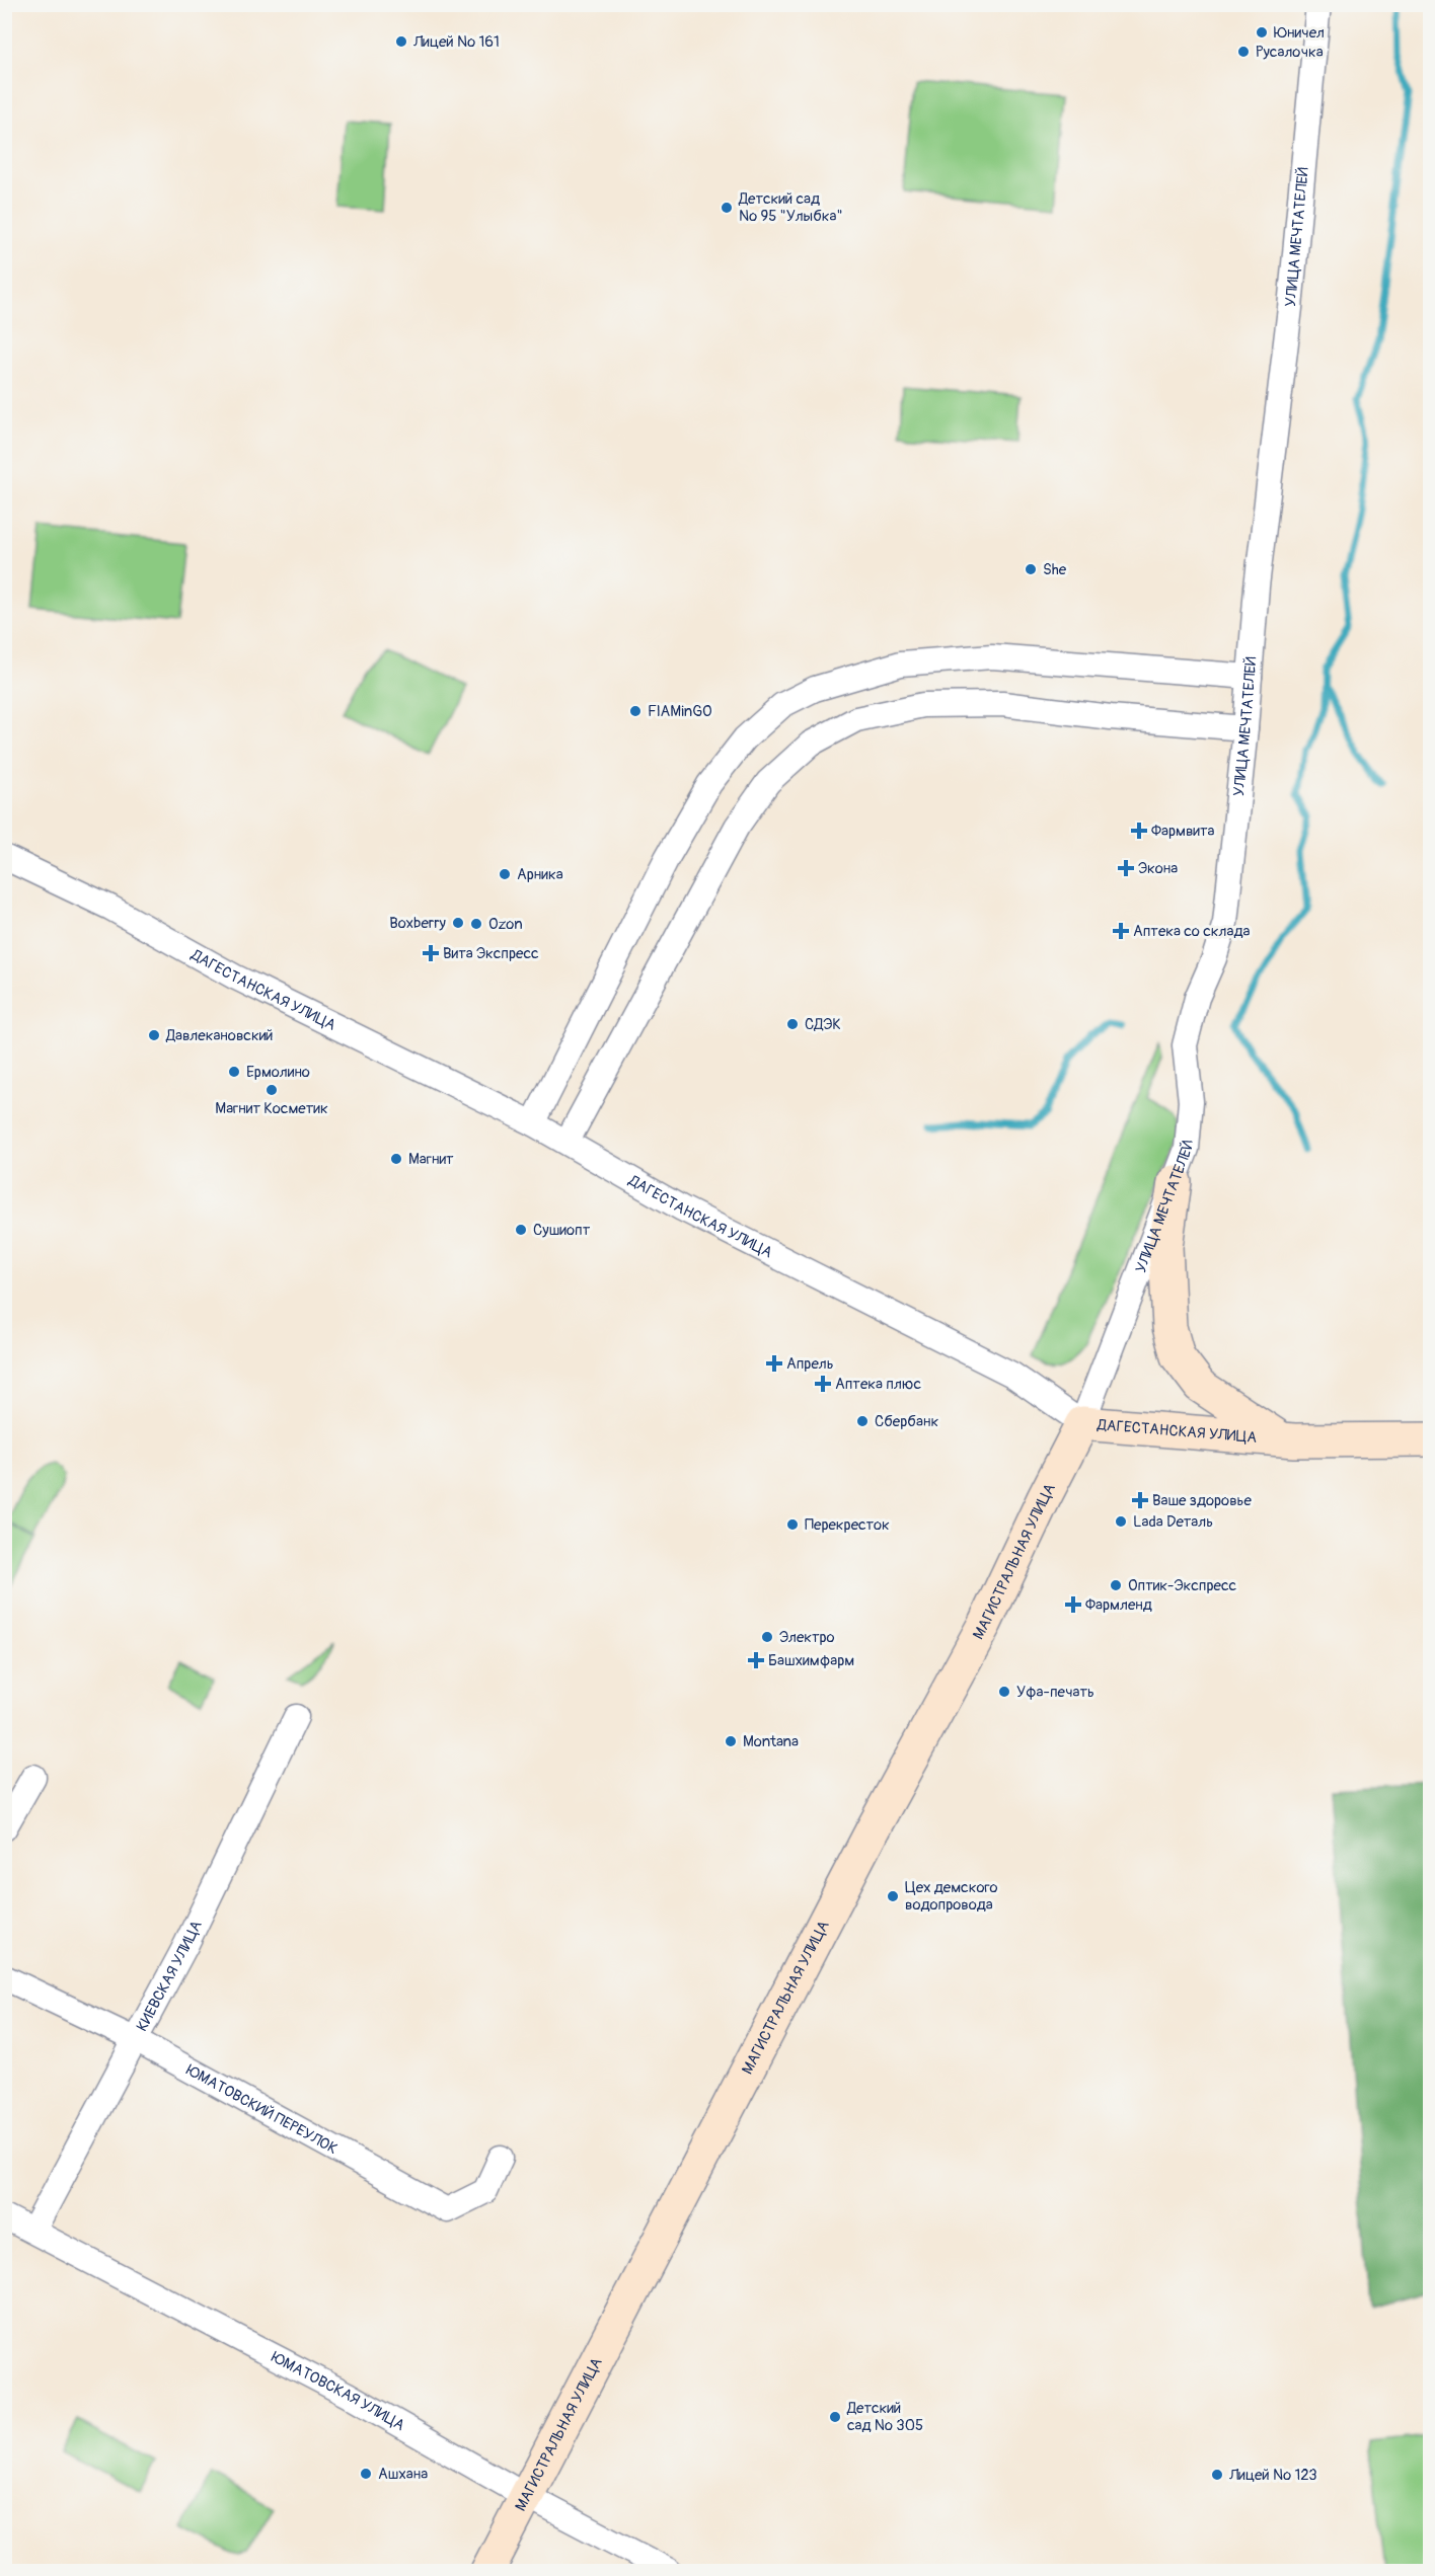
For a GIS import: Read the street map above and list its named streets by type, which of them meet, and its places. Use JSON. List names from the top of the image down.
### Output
{
  "streets": {
    "street": [
      "УЛИЦА МЕЧТАТЕЛЕЙ",
      "ДАГЕСТАНСКАЯ УЛИЦА",
      "МАГИСТРАЛЬНАЯ УЛИЦА",
      "КИЕВСКАЯ УЛИЦА",
      "ЮМАТОВСКИЙ ПЕРЕУЛОК",
      "ЮМАТОВСКАЯ УЛИЦА"
    ]
  },
  "crossings": [
    ["УЛИЦА МЕЧТАТЕЛЕЙ", "ДАГЕСТАНСКАЯ УЛИЦА"],
    ["УЛИЦА МЕЧТАТЕЛЕЙ", "МАГИСТРАЛЬНАЯ УЛИЦА"],
    ["ДАГЕСТАНСКАЯ УЛИЦА", "МАГИСТРАЛЬНАЯ УЛИЦА"],
    ["МАГИСТРАЛЬНАЯ УЛИЦА", "ЮМАТОВСКАЯ УЛИЦА"],
    ["КИЕВСКАЯ УЛИЦА", "ЮМАТОВСКИЙ ПЕРЕУЛОК"],
    ["КИЕВСКАЯ УЛИЦА", "ЮМАТОВСКАЯ УЛИЦА"]
  ],
  "places": {
    "other": [
      "Юничел",
      "Лицей № 161",
      "Русалочка",
      "Детский сад № 95 \"Улыбка\"",
      "She",
      "FlAMinGO",
      "Арника",
      "Boxberry",
      "Ozon",
      "СДЭК",
      "Давлекановский",
      "Ермолино",
      "Магнит Косметик",
      "Магнит",
      "Сушиопт",
      "Сбербанк",
      "Lada Dеталь",
      "Перекресток",
      "Оптик-Экспресс",
      "Электро",
      "Уфа-печать",
      "Montana",
      "Цех демского водопровода",
      "Детский сад № 305",
      "Ашхана",
      "Лицей № 123"
    ],
    "health": [
      "Фармвита",
      "Экона",
      "Аптека со склада",
      "Вита Экспресс",
      "Апрель",
      "Аптека плюс",
      "Ваше здоровье",
      "Фармленд",
      "Башхимфарм"
    ]
  }
}
